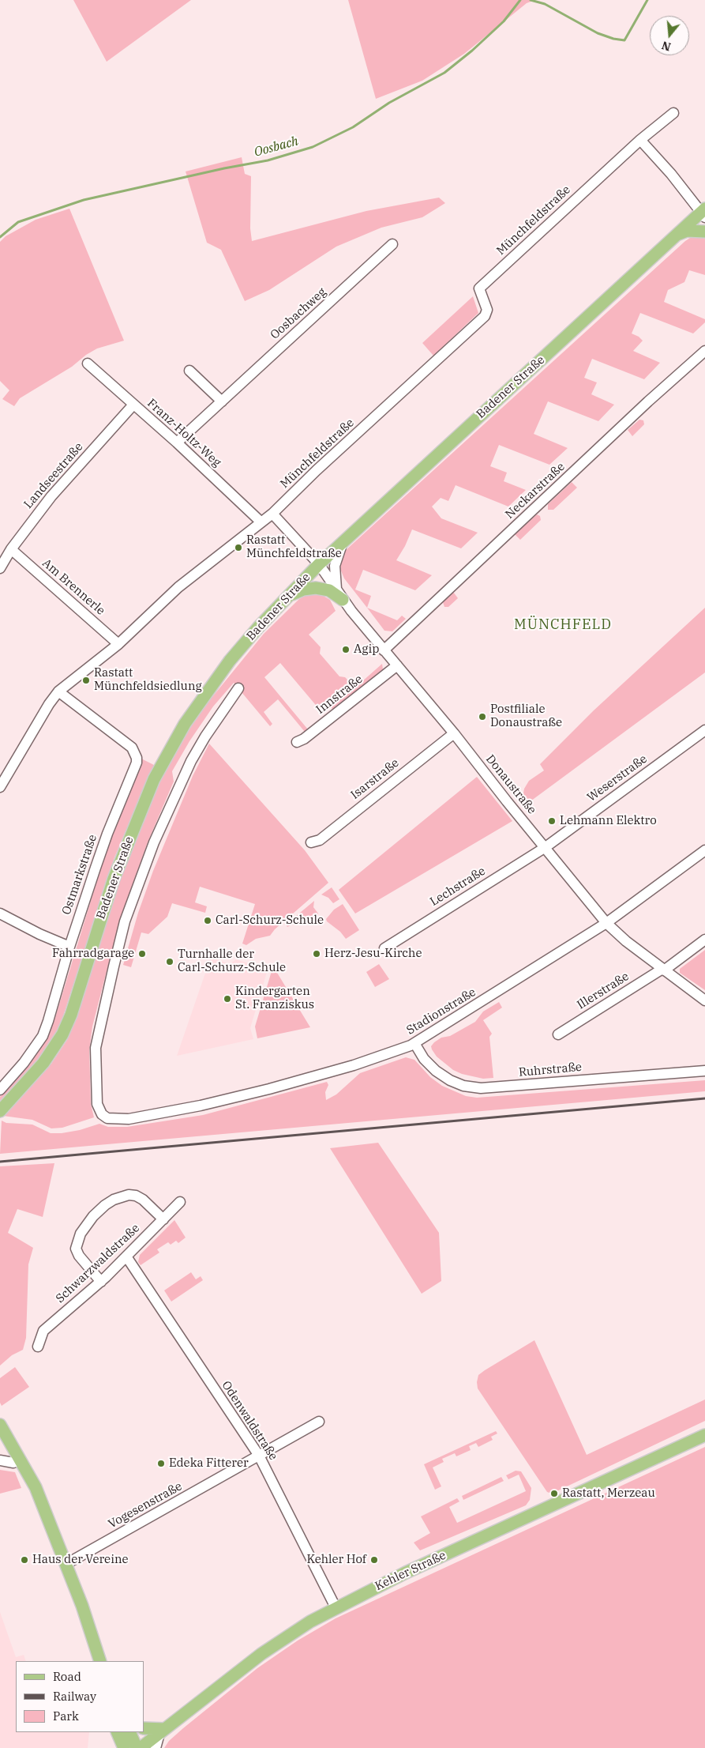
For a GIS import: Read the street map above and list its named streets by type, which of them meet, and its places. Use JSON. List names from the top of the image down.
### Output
{
  "streets": {
    "main road": ["Badener Straße", "Kehler Straße"],
    "street": [
      "Münchfeldstraße",
      "Oosbachweg",
      "Franz-Holtz-Weg",
      "Landseestraße",
      "Neckarstraße",
      "Am Brennerle",
      "Innstraße",
      "Weserstraße",
      "Isarstraße",
      "Donaustraße",
      "Ostmarkstraße",
      "Lechstraße",
      "Illerstraße",
      "Stadionstraße",
      "Ruhrstraße",
      "Schwarzwaldstraße",
      "Odenwaldstraße",
      "Vogesenstraße"
    ]
  },
  "crossings": [
    ["Münchfeldstraße", "Franz-Holtz-Weg"],
    ["Münchfeldstraße", "Am Brennerle"],
    ["Münchfeldstraße", "Ostmarkstraße"],
    ["Oosbachweg", "Franz-Holtz-Weg"],
    ["Badener Straße", "Donaustraße"],
    ["Franz-Holtz-Weg", "Landseestraße"],
    ["Landseestraße", "Am Brennerle"],
    ["Neckarstraße", "Donaustraße"],
    ["Innstraße", "Donaustraße"],
    ["Weserstraße", "Donaustraße"],
    ["Weserstraße", "Lechstraße"],
    ["Isarstraße", "Donaustraße"],
    ["Donaustraße", "Lechstraße"],
    ["Donaustraße", "Illerstraße"],
    ["Donaustraße", "Stadionstraße"],
    ["Stadionstraße", "Ruhrstraße"],
    ["Schwarzwaldstraße", "Odenwaldstraße"],
    ["Odenwaldstraße", "Vogesenstraße"],
    ["Odenwaldstraße", "Kehler Straße"]
  ],
  "districts": ["MÜNCHFELD"],
  "water": ["Oosbach"],
  "places": [
    "Rastatt Münchfeldstraße",
    "Agip",
    "Rastatt Münchfeldsiedlung",
    "Postfiliale Donaustraße",
    "Lehmann Elektro",
    "Carl-Schurz-Schule",
    "Fahrradgarage",
    "Herz-Jesu-Kirche",
    "Turnhalle der Carl-Schurz-Schule",
    "Kindergarten St. Franziskus",
    "Edeka Fitterer",
    "Rastatt, Merzeau",
    "Haus der Vereine",
    "Kehler Hof"
  ],
  "legend": ["Road", "Railway", "Park"],
  "north": "bottom"
}
